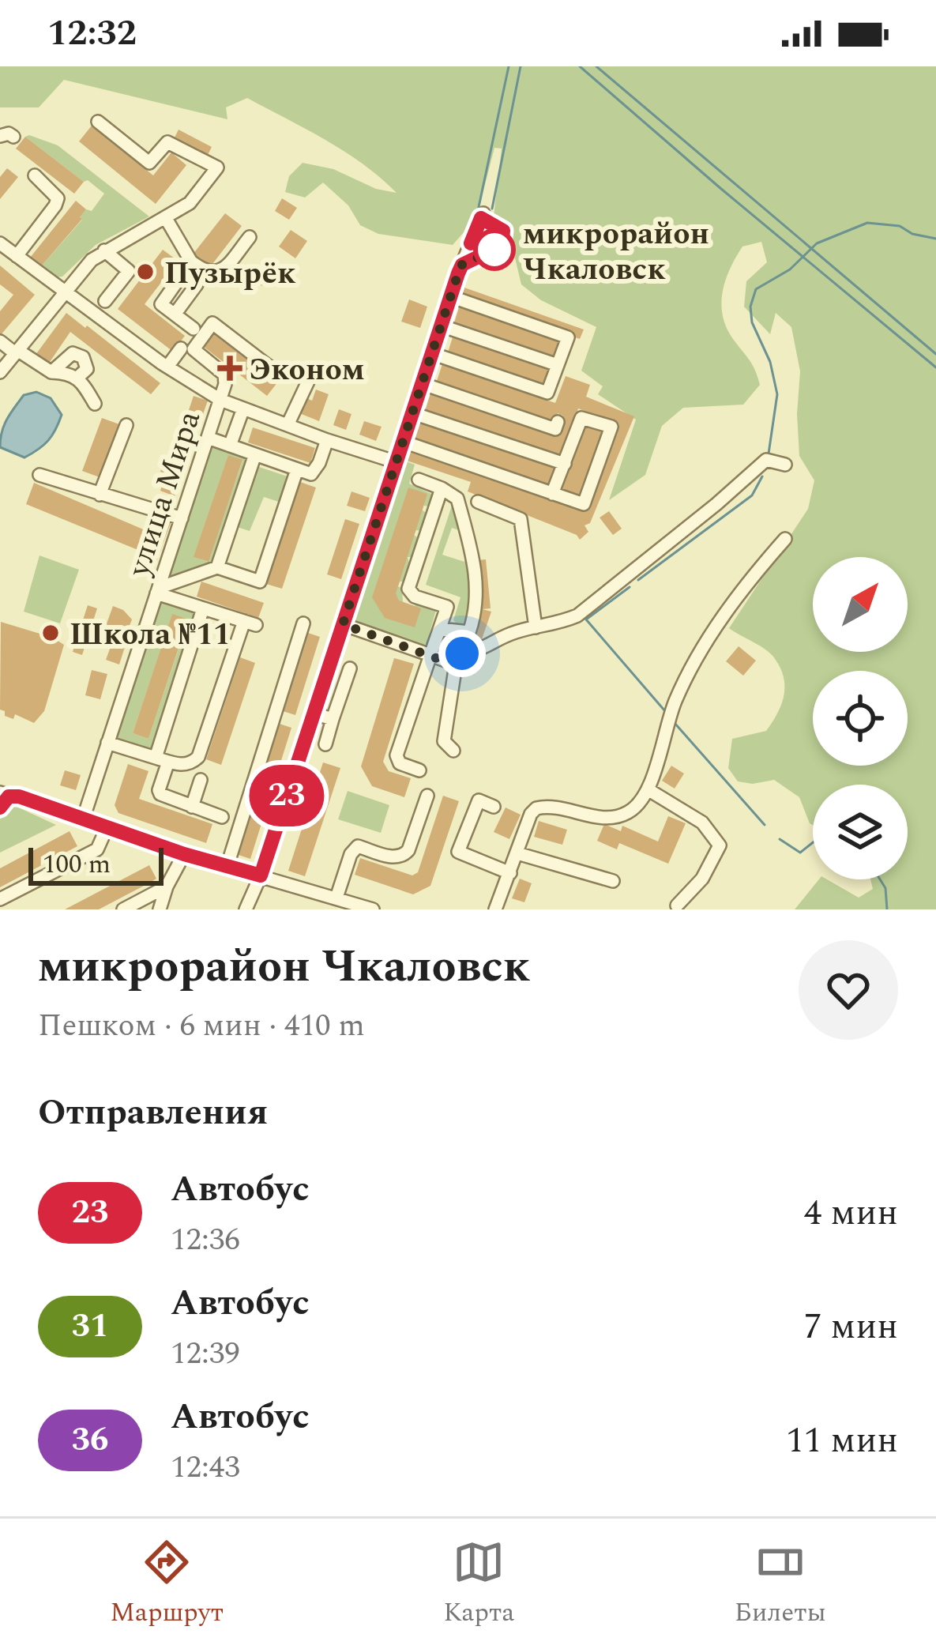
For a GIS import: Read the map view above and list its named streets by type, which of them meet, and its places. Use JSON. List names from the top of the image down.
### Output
{
  "streets": {
    "street": ["улица Мира"]
  },
  "places": {
    "other": ["микрорайон Чкаловск", "Пузырёк", "Школа №11"],
    "health": ["Эконом"]
  },
  "lines": ["bus line 23"],
  "scale_bar": "100 m",
  "north": "top right",
  "page": {
    "status": "12:32",
    "on_map": "23",
    "scale": "100 m",
    "heading": [
      ["микрорайон Чкаловск", "Пешком · 6 мин · 410 m"],
      "Отправления"
    ],
    "list": [
      {
        "mark": "23",
        "name": "Автобус",
        "note": "12:36",
        "value": "4 мин"
      },
      {
        "mark": "31",
        "name": "Автобус",
        "note": "12:39",
        "value": "7 мин"
      },
      {
        "mark": "36",
        "name": "Автобус",
        "note": "12:43",
        "value": "11 мин"
      }
    ],
    "tabs": ["Маршрут", "Карта", "Билеты"]
  }
}
